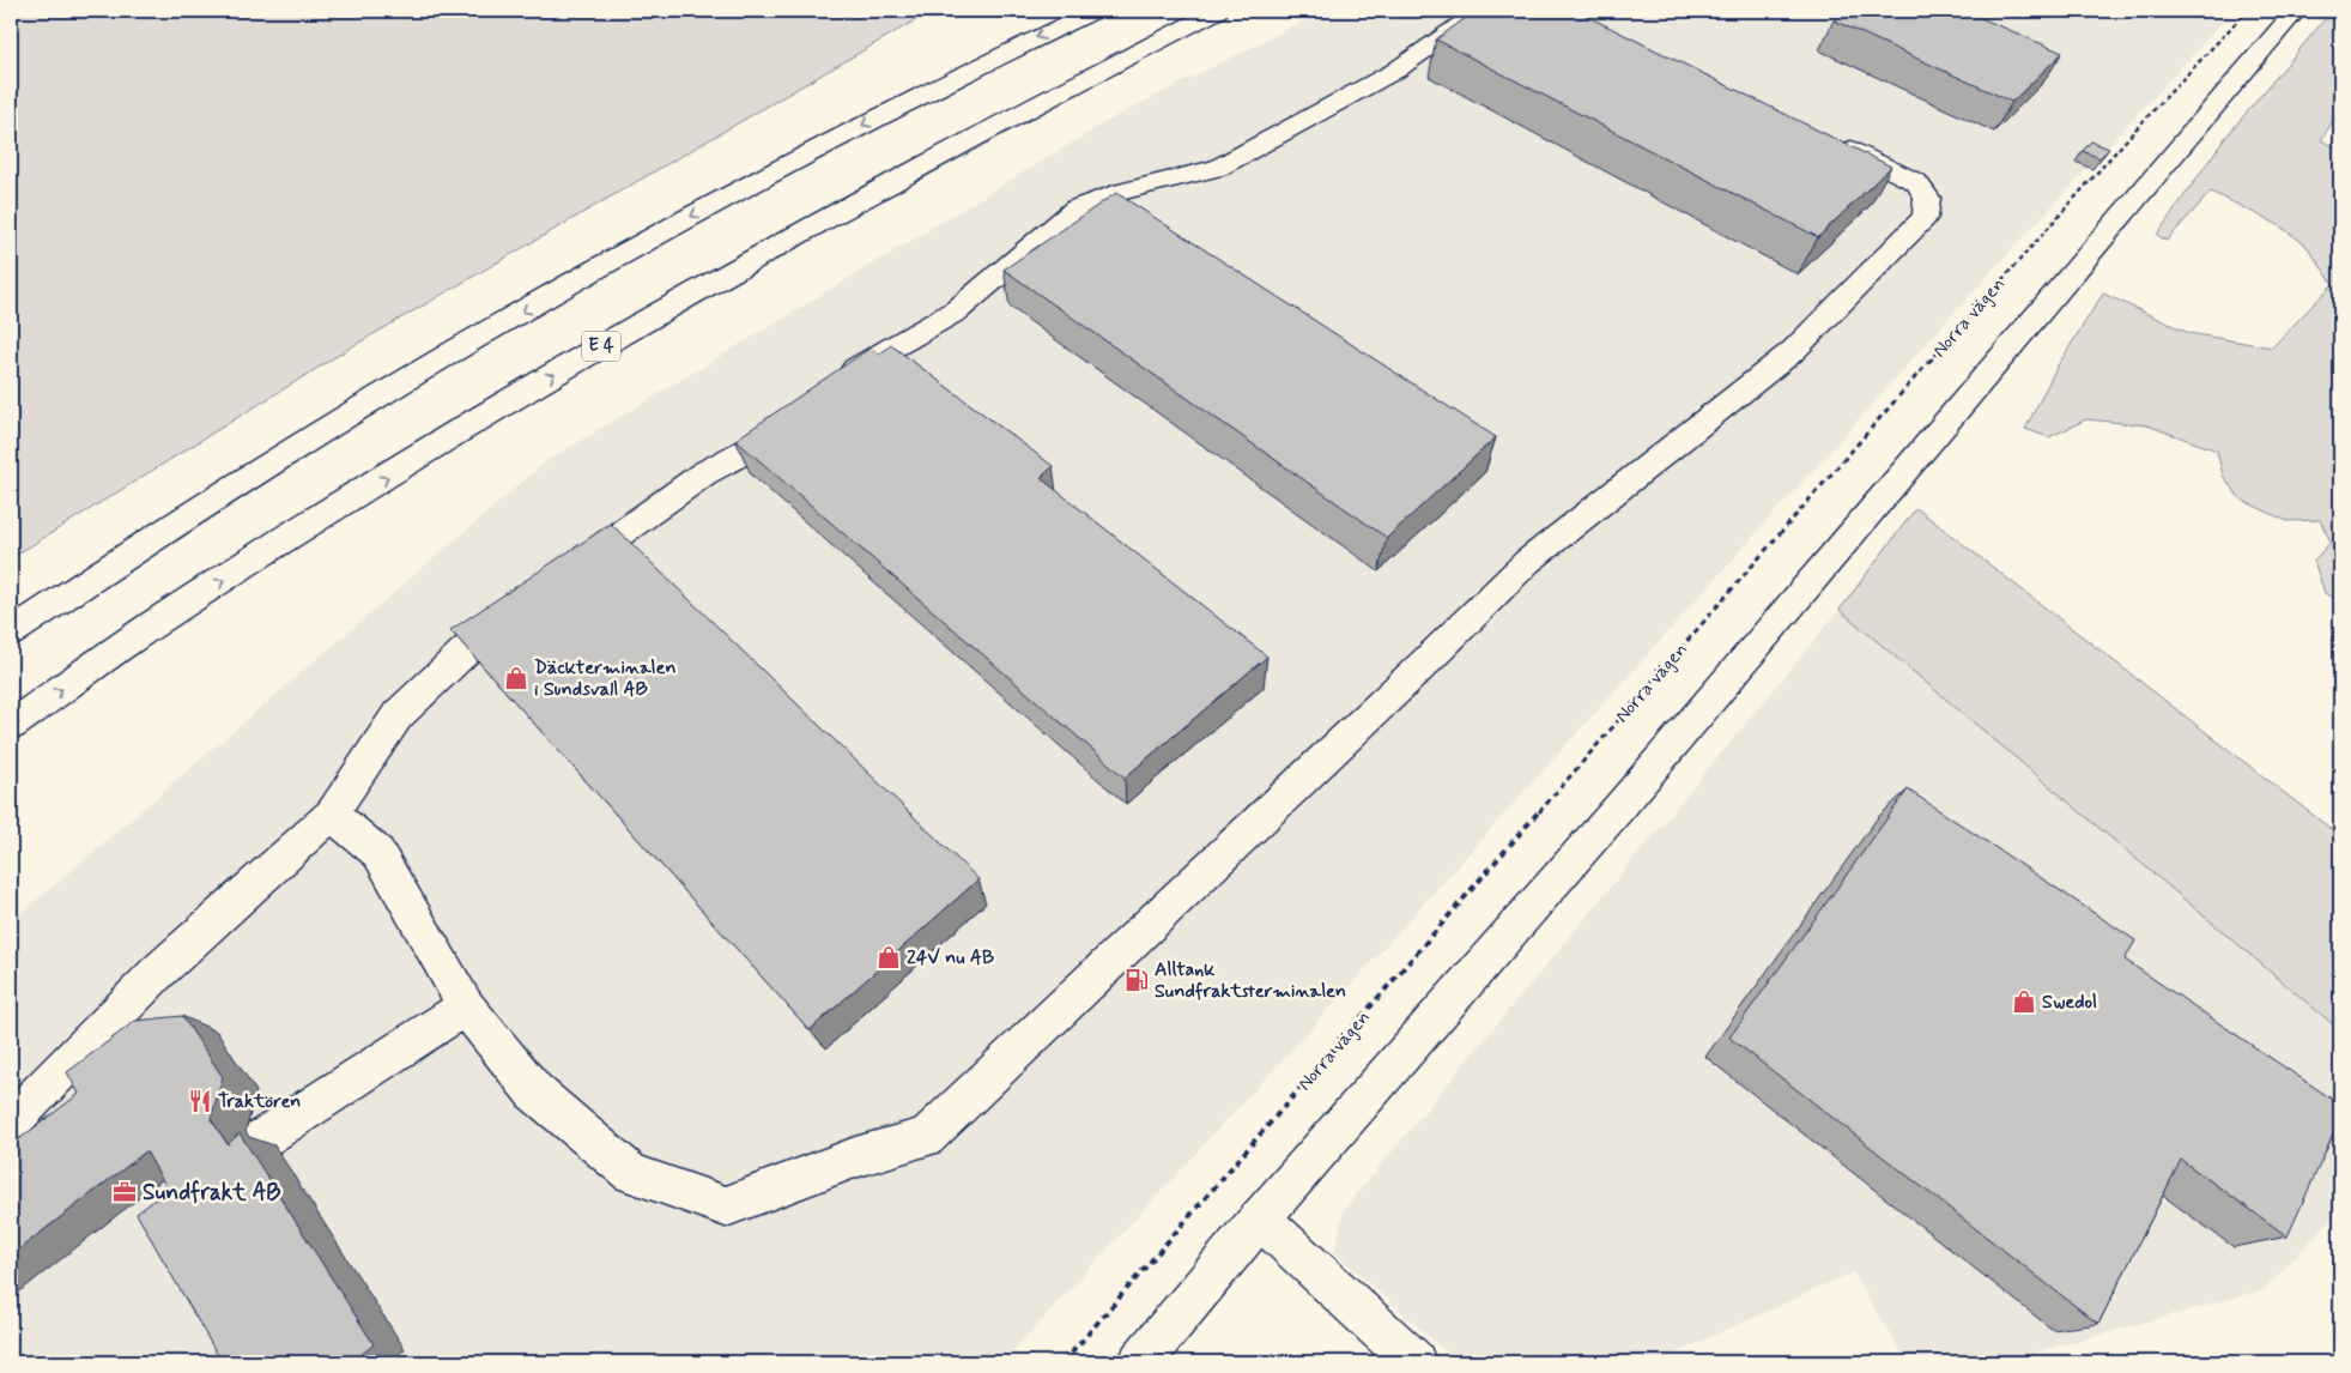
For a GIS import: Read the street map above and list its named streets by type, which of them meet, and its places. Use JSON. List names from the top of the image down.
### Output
{
  "streets": {
    "main road": ["E 4"],
    "path": ["Norra vägen"]
  },
  "places": {
    "shop": ["Däckterminalen i Sundsvall AB", "24V nu AB", "Swedol"],
    "fuel station": ["Alltank Sundfraktsterminalen"],
    "restaurant": ["Traktören"],
    "office": ["Sundfrakt AB"]
  }
}
